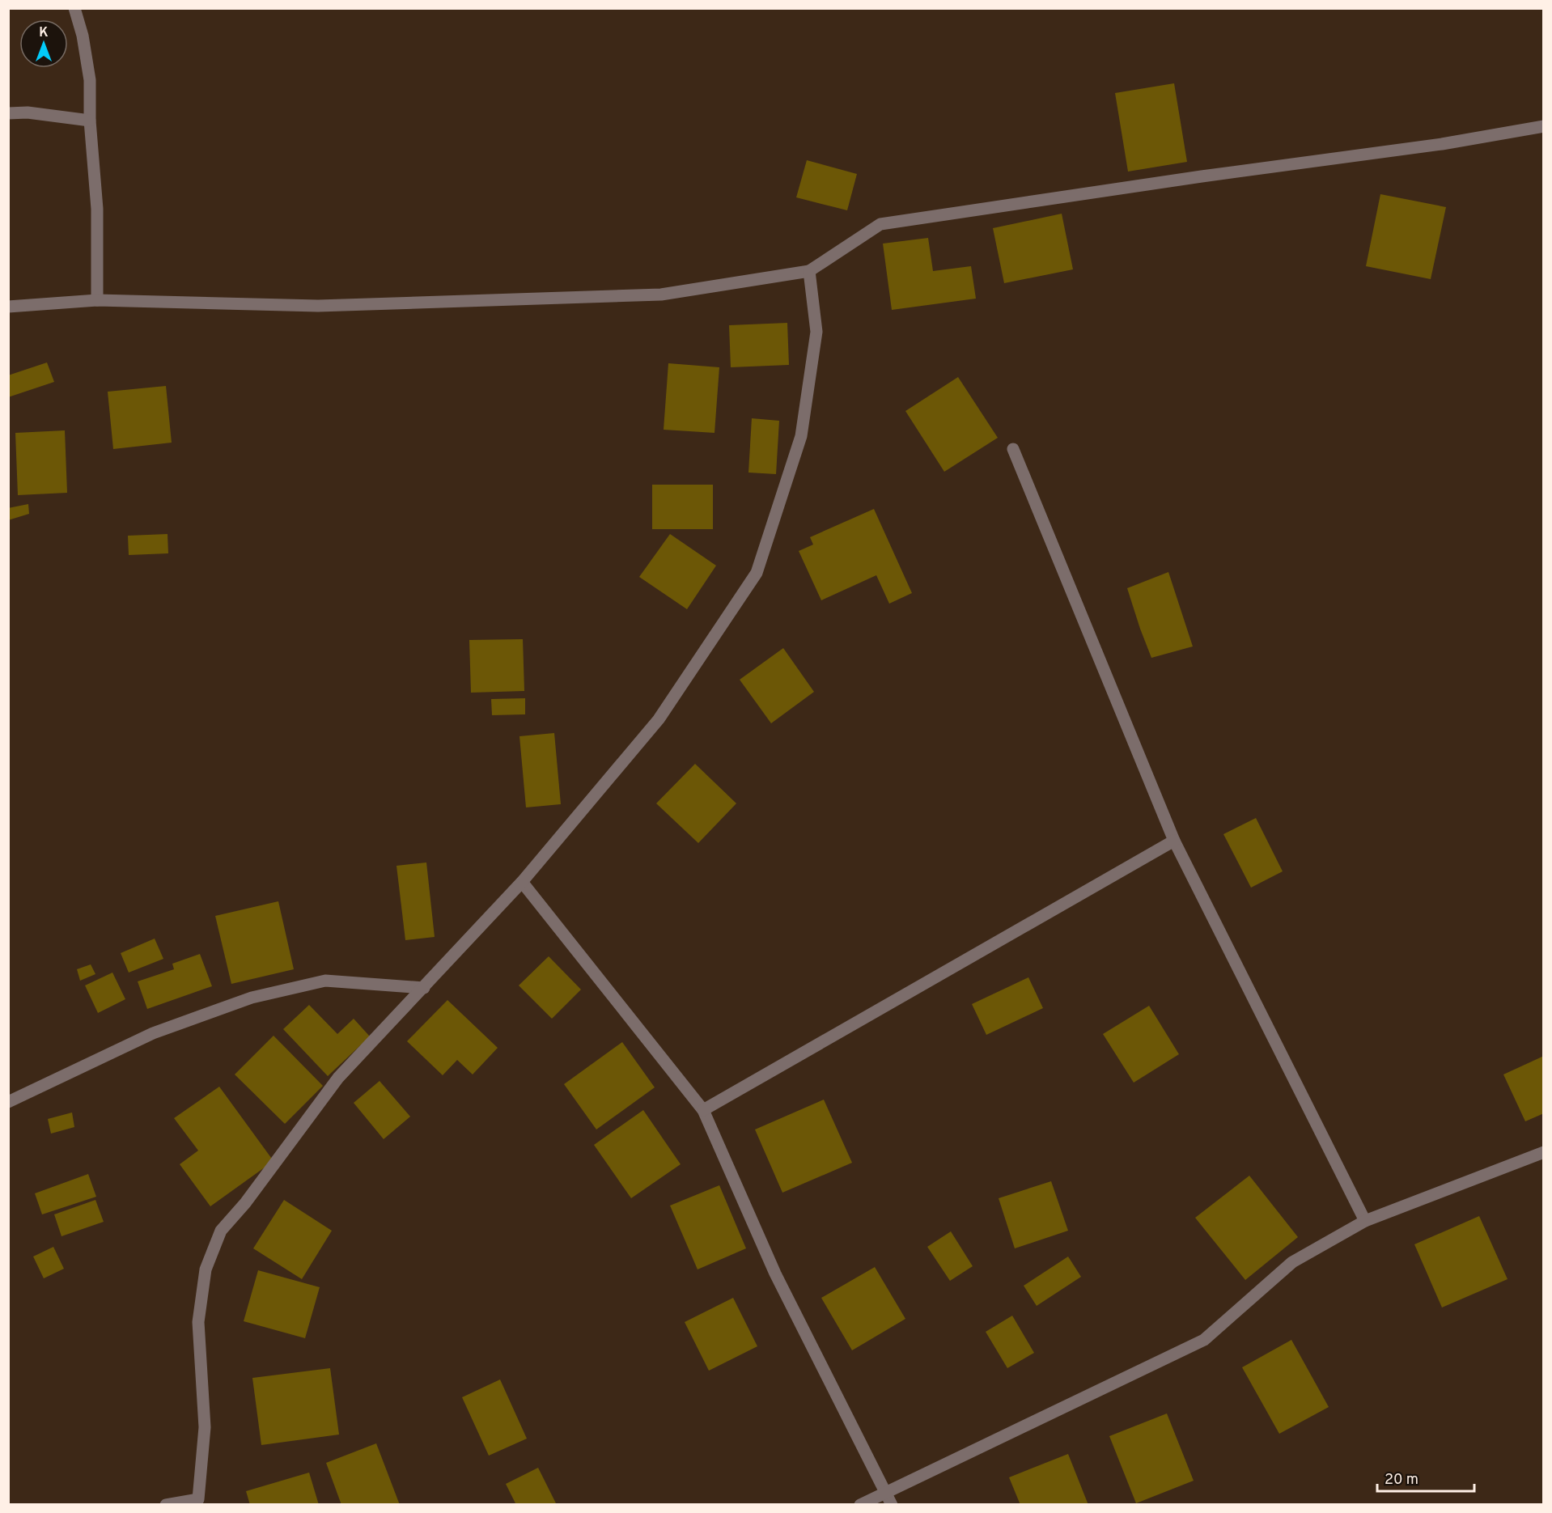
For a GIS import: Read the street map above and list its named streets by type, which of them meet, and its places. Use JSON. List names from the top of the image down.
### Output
{
  "scale_bar": "20 m",
  "north": "top"
}
